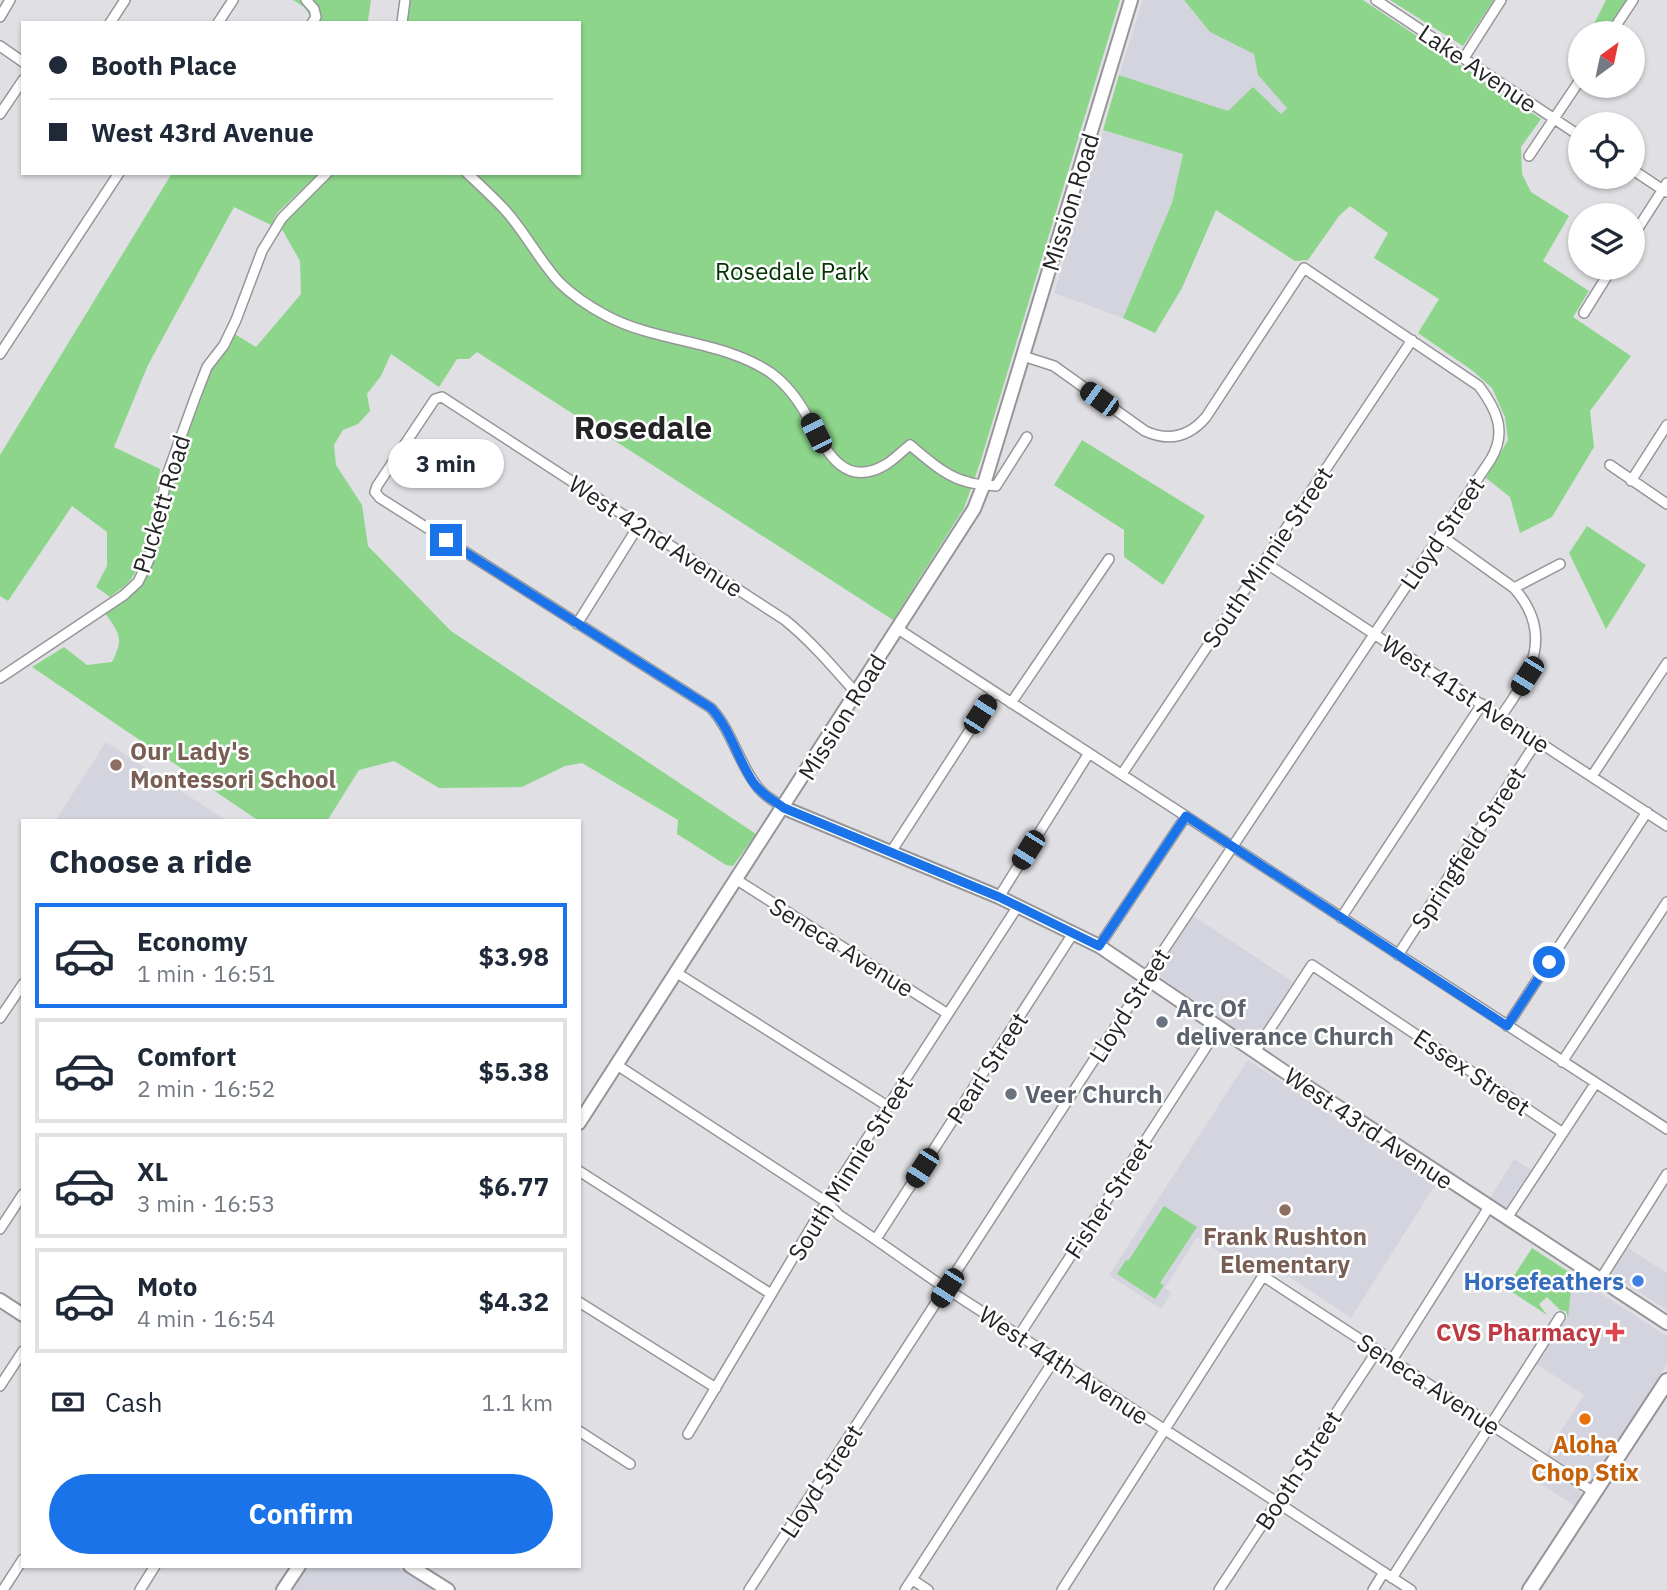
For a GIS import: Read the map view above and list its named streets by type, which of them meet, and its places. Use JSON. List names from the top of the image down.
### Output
{
  "streets": {
    "main road": ["Mission Road", "West 43rd Avenue"],
    "street": [
      "Lake Avenue",
      "Puckett Road",
      "Lloyd Street",
      "West 42nd Avenue",
      "South Minnie Street",
      "West 41st Avenue",
      "Springfield Street",
      "Seneca Avenue",
      "Pearl Street",
      "Essex Street",
      "Fisher Street",
      "West 44th Avenue",
      "Booth Street"
    ]
  },
  "crossings": [
    ["Mission Road", "West 42nd Avenue"],
    ["Mission Road", "Seneca Avenue"],
    ["Mission Road", "West 43rd Avenue"],
    ["Mission Road", "West 44th Avenue"],
    ["Lloyd Street", "South Minnie Street"],
    ["Lloyd Street", "West 41st Avenue"],
    ["Lloyd Street", "West 43rd Avenue"],
    ["Lloyd Street", "West 44th Avenue"],
    ["West 42nd Avenue", "West 43rd Avenue"],
    ["South Minnie Street", "West 41st Avenue"],
    ["South Minnie Street", "Seneca Avenue"],
    ["South Minnie Street", "West 43rd Avenue"],
    ["South Minnie Street", "West 44th Avenue"],
    ["West 41st Avenue", "Springfield Street"],
    ["Seneca Avenue", "West 44th Avenue"],
    ["Seneca Avenue", "Booth Street"],
    ["Pearl Street", "West 43rd Avenue"],
    ["Pearl Street", "West 44th Avenue"],
    ["Essex Street", "West 43rd Avenue"],
    ["West 43rd Avenue", "Fisher Street"],
    ["Fisher Street", "West 44th Avenue"],
    ["West 44th Avenue", "Booth Street"]
  ],
  "districts": ["Rosedale"],
  "parks": ["Rosedale Park"],
  "places": {
    "other": [
      "Our Lady's Montessori School",
      "Arc Of deliverance Church",
      "Veer Church",
      "Frank Rushton Elementary",
      "Horsefeathers",
      "Aloha Chop Stix"
    ],
    "health": ["CVS Pharmacy"]
  },
  "north": "top right",
  "page": {
    "banner": ["Booth Place", "West 43rd Avenue"],
    "bubble": "3 min",
    "heading": "Choose a ride",
    "list": [
      {
        "name": "Economy",
        "note": "1 min · 16:51",
        "value": "$3.98"
      },
      {
        "name": "Comfort",
        "note": "2 min · 16:52",
        "value": "$5.38"
      },
      {
        "name": "XL",
        "note": "3 min · 16:53",
        "value": "$6.77"
      },
      {
        "name": "Moto",
        "note": "4 min · 16:54",
        "value": "$4.32"
      }
    ],
    "pay": ["Cash", "1.1 km"],
    "buttons": "Confirm"
  }
}
